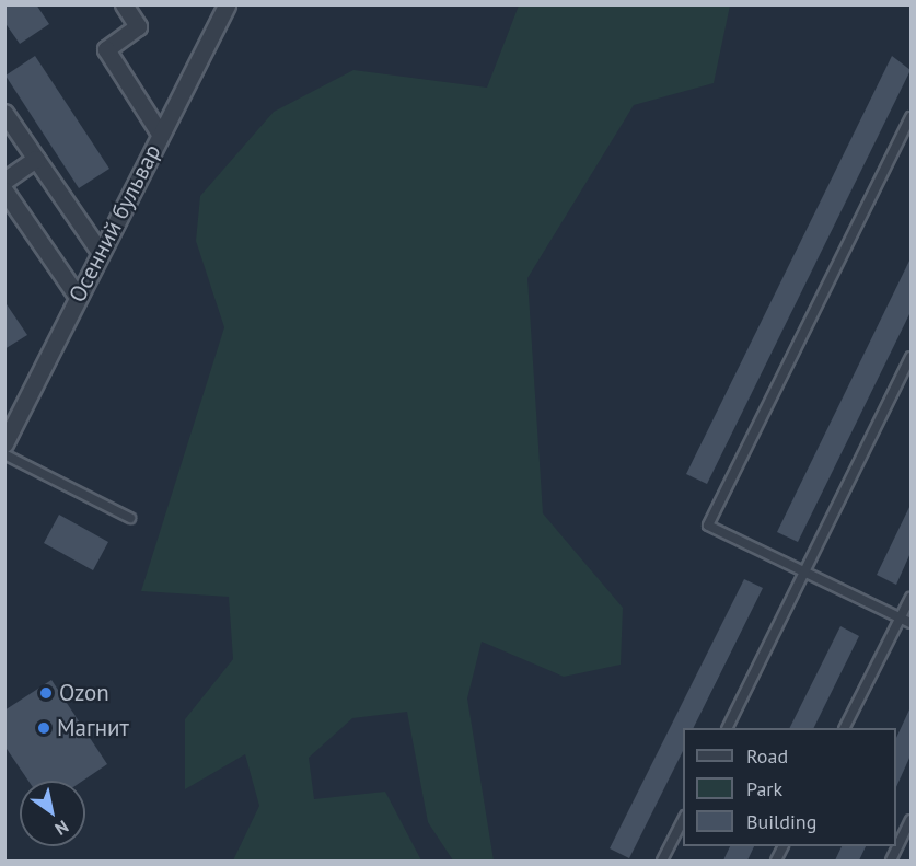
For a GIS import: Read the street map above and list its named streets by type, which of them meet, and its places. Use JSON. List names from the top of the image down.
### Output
{
  "streets": {
    "street": ["Осенний бульвар"]
  },
  "places": ["Ozon", "Магнит"],
  "legend": ["Road", "Park", "Building"],
  "north": "bottom right"
}
